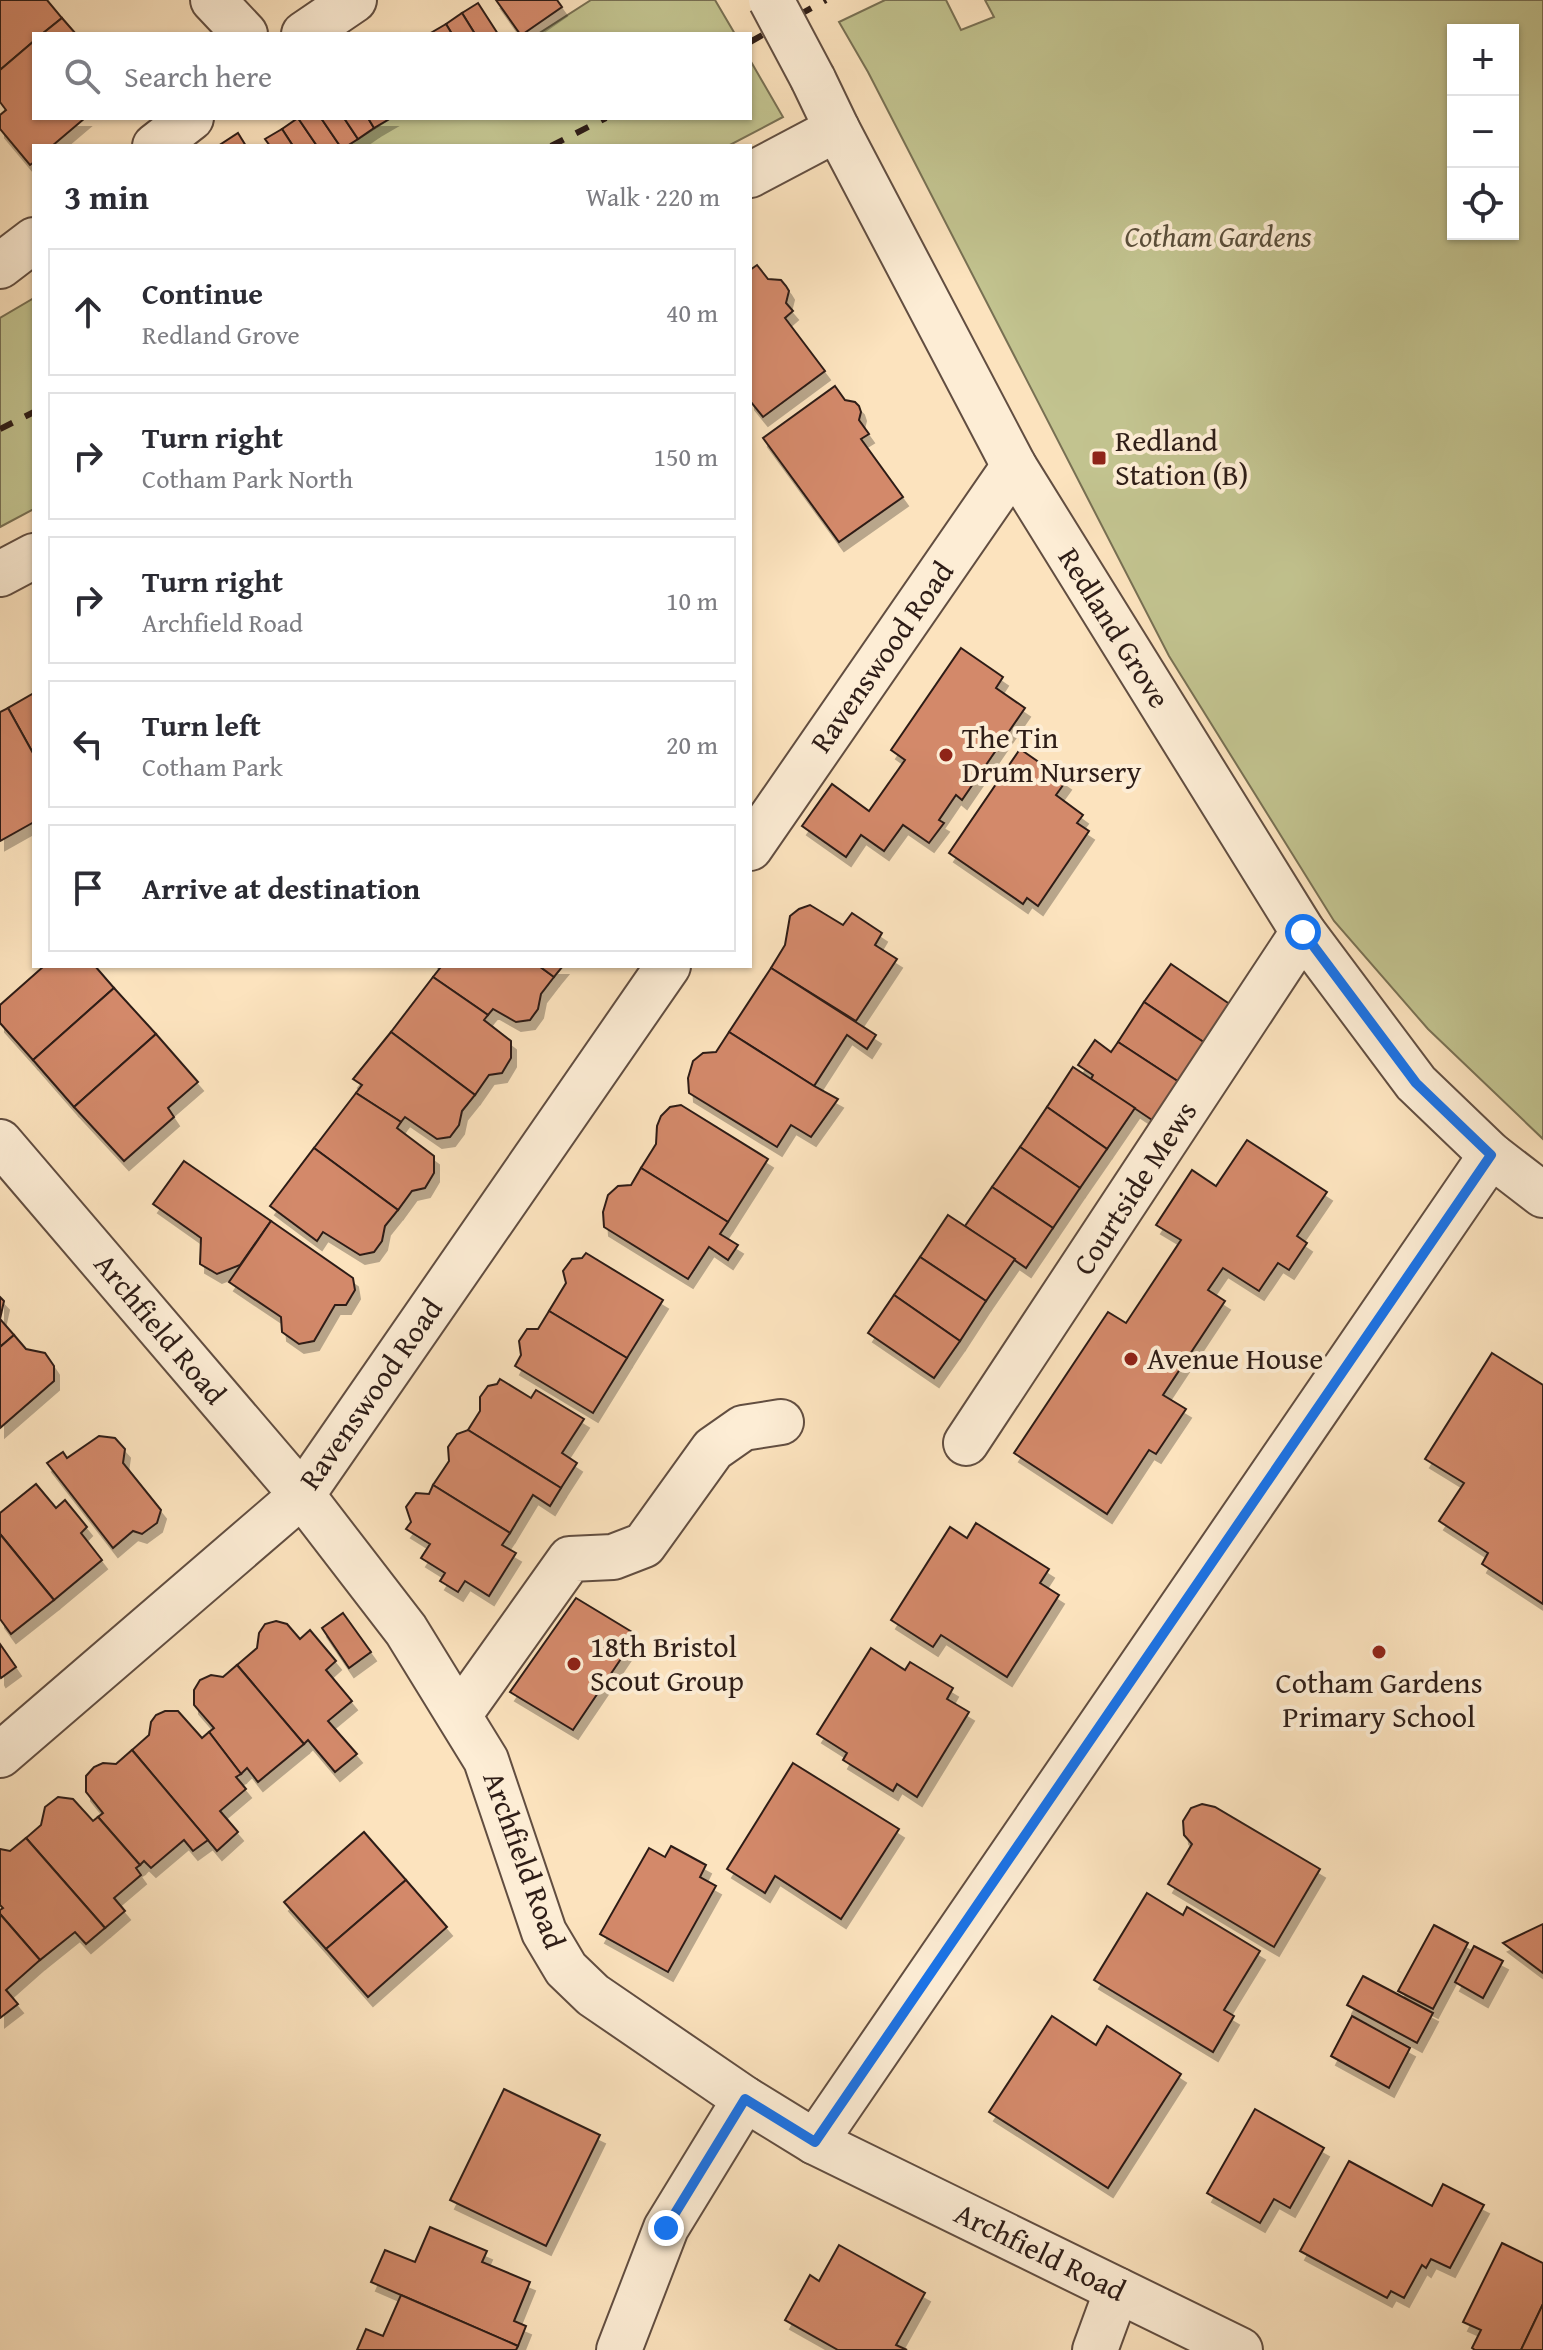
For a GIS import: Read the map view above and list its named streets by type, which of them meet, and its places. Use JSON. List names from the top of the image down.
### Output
{
  "streets": {
    "street": [
      "Redland Grove",
      "Ravenswood Road",
      "Courtside Mews",
      "Archfield Road"
    ]
  },
  "crossings": [
    ["Redland Grove", "Ravenswood Road"],
    ["Redland Grove", "Courtside Mews"],
    ["Ravenswood Road", "Archfield Road"]
  ],
  "parks": ["Cotham Gardens"],
  "places": {
    "transit": ["Redland Station (B)"],
    "other": [
      "The Tin Drum Nursery",
      "Avenue House",
      "Cotham Gardens Primary School",
      "18th Bristol Scout Group"
    ]
  },
  "page": {
    "map_buttons": ["+", "−"],
    "search": "Search here",
    "heading": ["3 min", "Walk · 220 m"],
    "list": [
      ["Continue", "Redland Grove", "40 m"],
      ["Turn right", "Cotham Park North", "150 m"],
      ["Turn right", "Archfield Road", "10 m"],
      ["Turn left", "Cotham Park", "20 m"],
      "Arrive at destination"
    ]
  }
}
